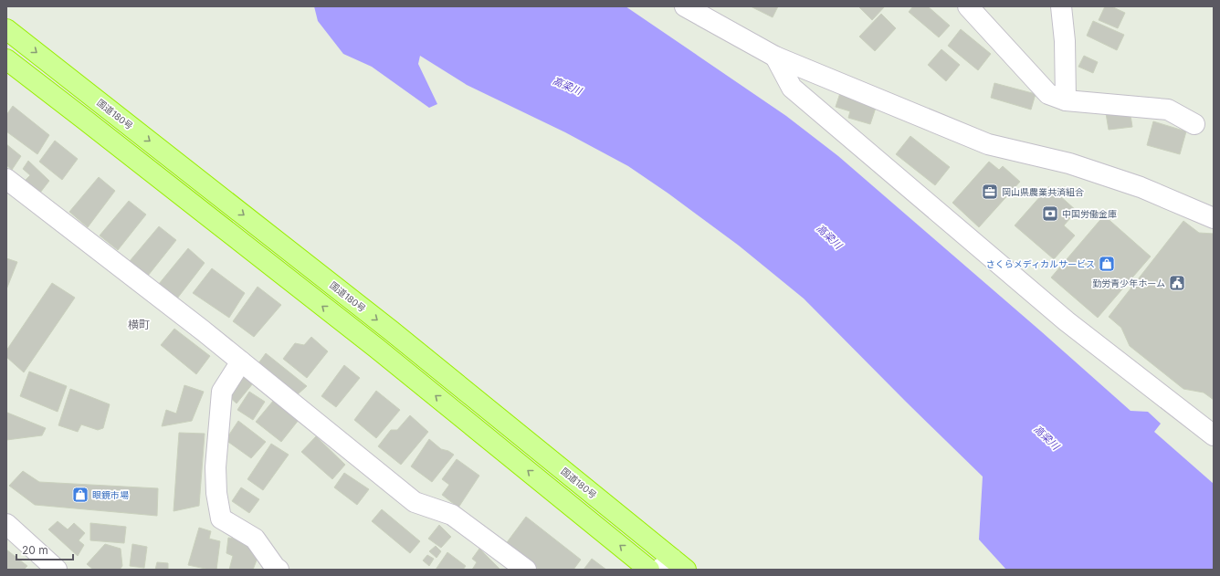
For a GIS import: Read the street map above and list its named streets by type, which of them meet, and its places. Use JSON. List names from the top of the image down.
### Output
{
  "streets": {
    "highway": ["国道180号"]
  },
  "districts": ["横町"],
  "water": ["高梁川"],
  "places": {
    "office": ["岡山県農業共済組合"],
    "bank": ["中国労働金庫"],
    "shop": ["さくらメディカルサービス", "眼鏡市場"],
    "public building": ["勤労青少年ホーム"]
  },
  "scale_bar": "20 m"
}
